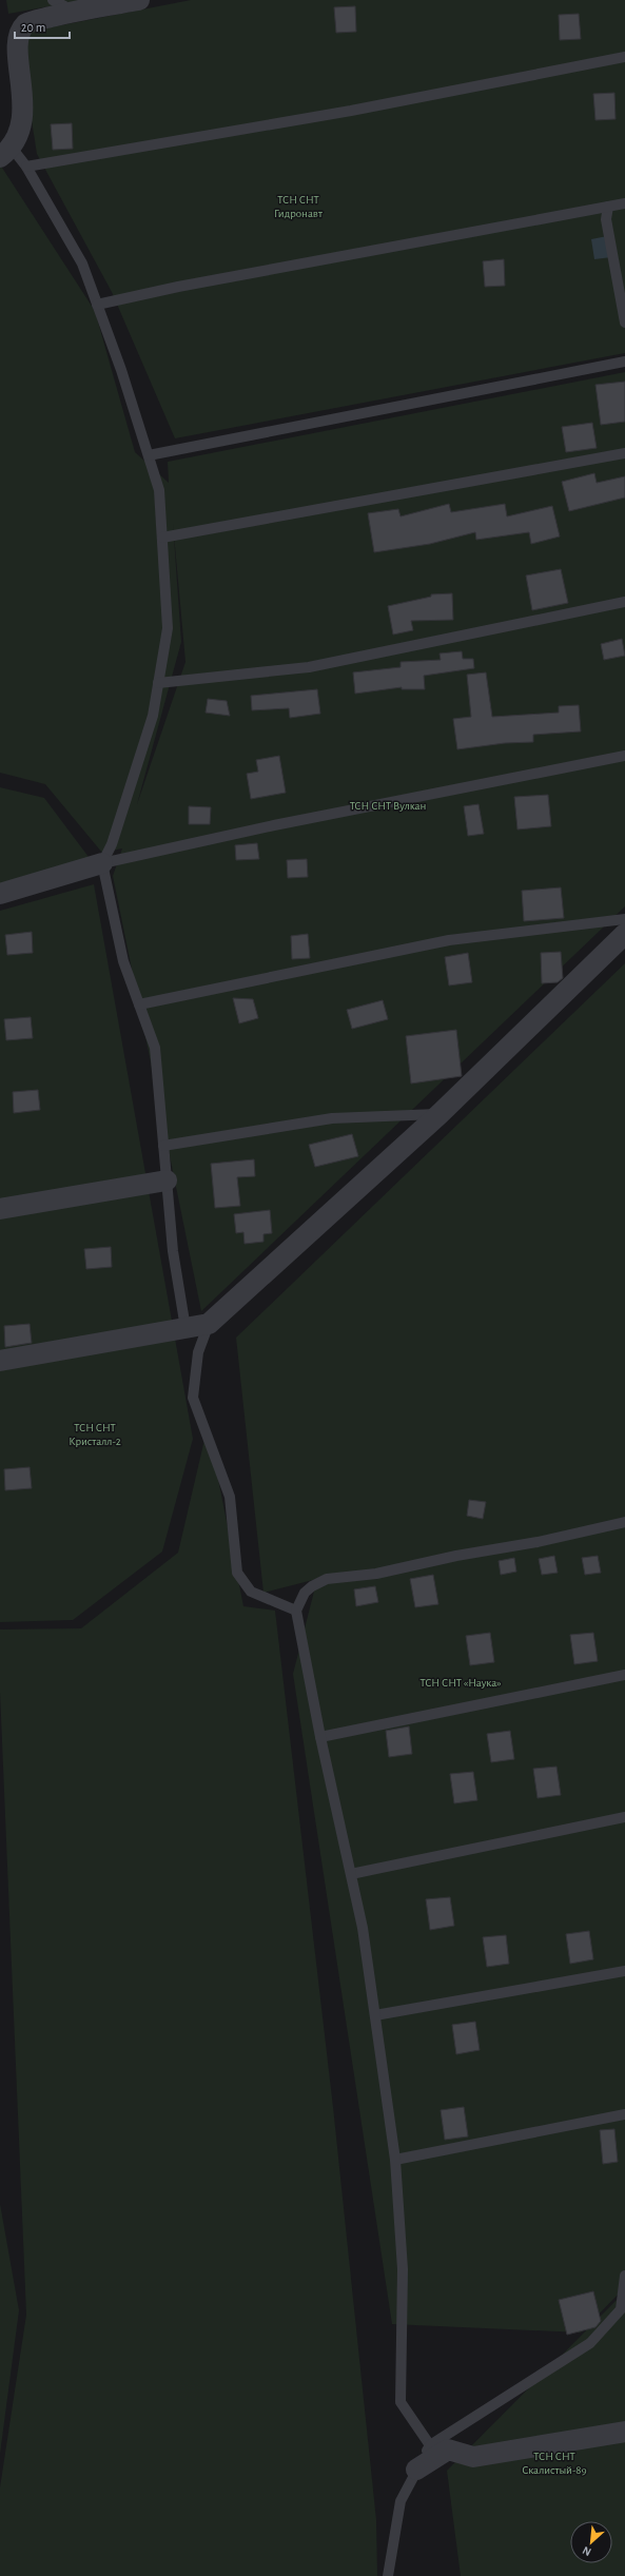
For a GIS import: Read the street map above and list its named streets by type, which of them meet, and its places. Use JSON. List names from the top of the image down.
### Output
{
  "parks": [
    "ТСН СНТ Гидронавт",
    "ТСН СНТ Вулкан",
    "ТСН СНТ Кристалл-2",
    "ТСН СНТ «Наука»",
    "ТСН СНТ Скалистый-89"
  ],
  "scale_bar": "20 m",
  "north": "bottom left"
}
